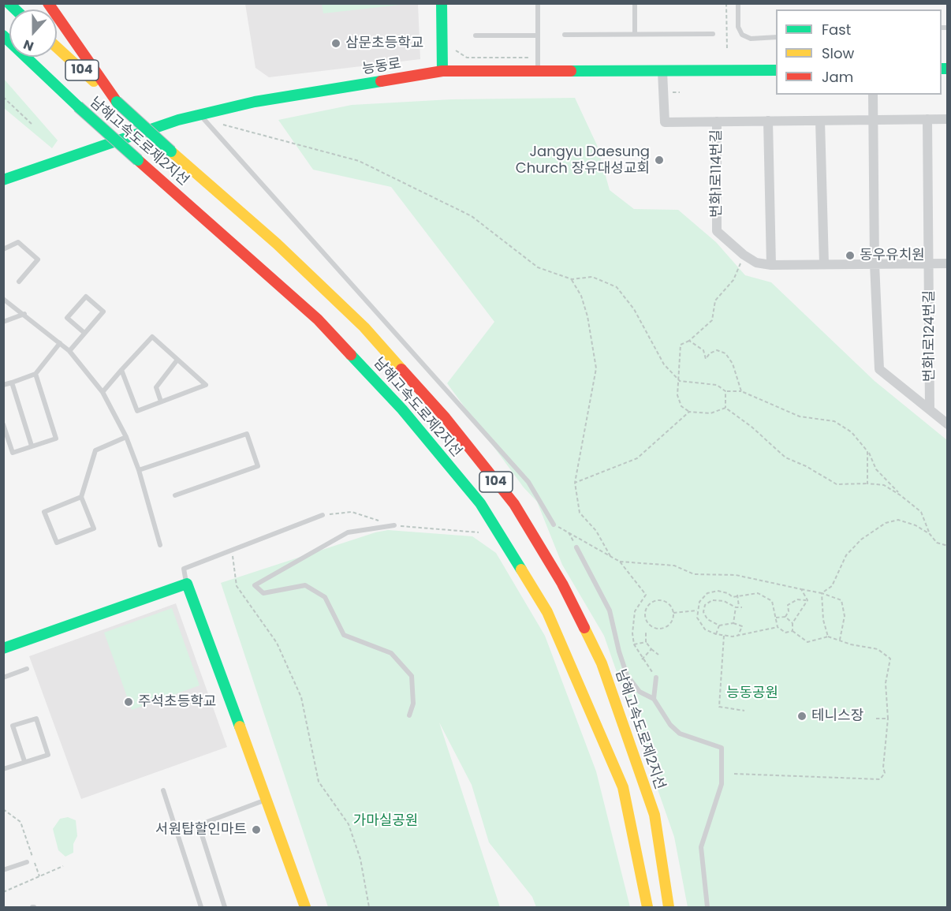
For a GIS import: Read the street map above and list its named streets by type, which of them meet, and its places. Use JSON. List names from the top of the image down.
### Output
{
  "streets": {
    "main road": ["능동로", "104", "남해고속도로제2지선"],
    "street": ["번화1로114번길", "번화1로124번길"]
  },
  "crossings": [
    ["능동로", "번화1로114번길"]
  ],
  "parks": ["능동공원", "가마실공원"],
  "places": [
    "삼문초등학교",
    "Jangyu Daesung Church 장유대성교회",
    "동우유치원",
    "주석초등학교",
    "테니스장",
    "서원탑할인마트"
  ],
  "legend": ["Fast", "Slow", "Jam"],
  "north": "bottom"
}
